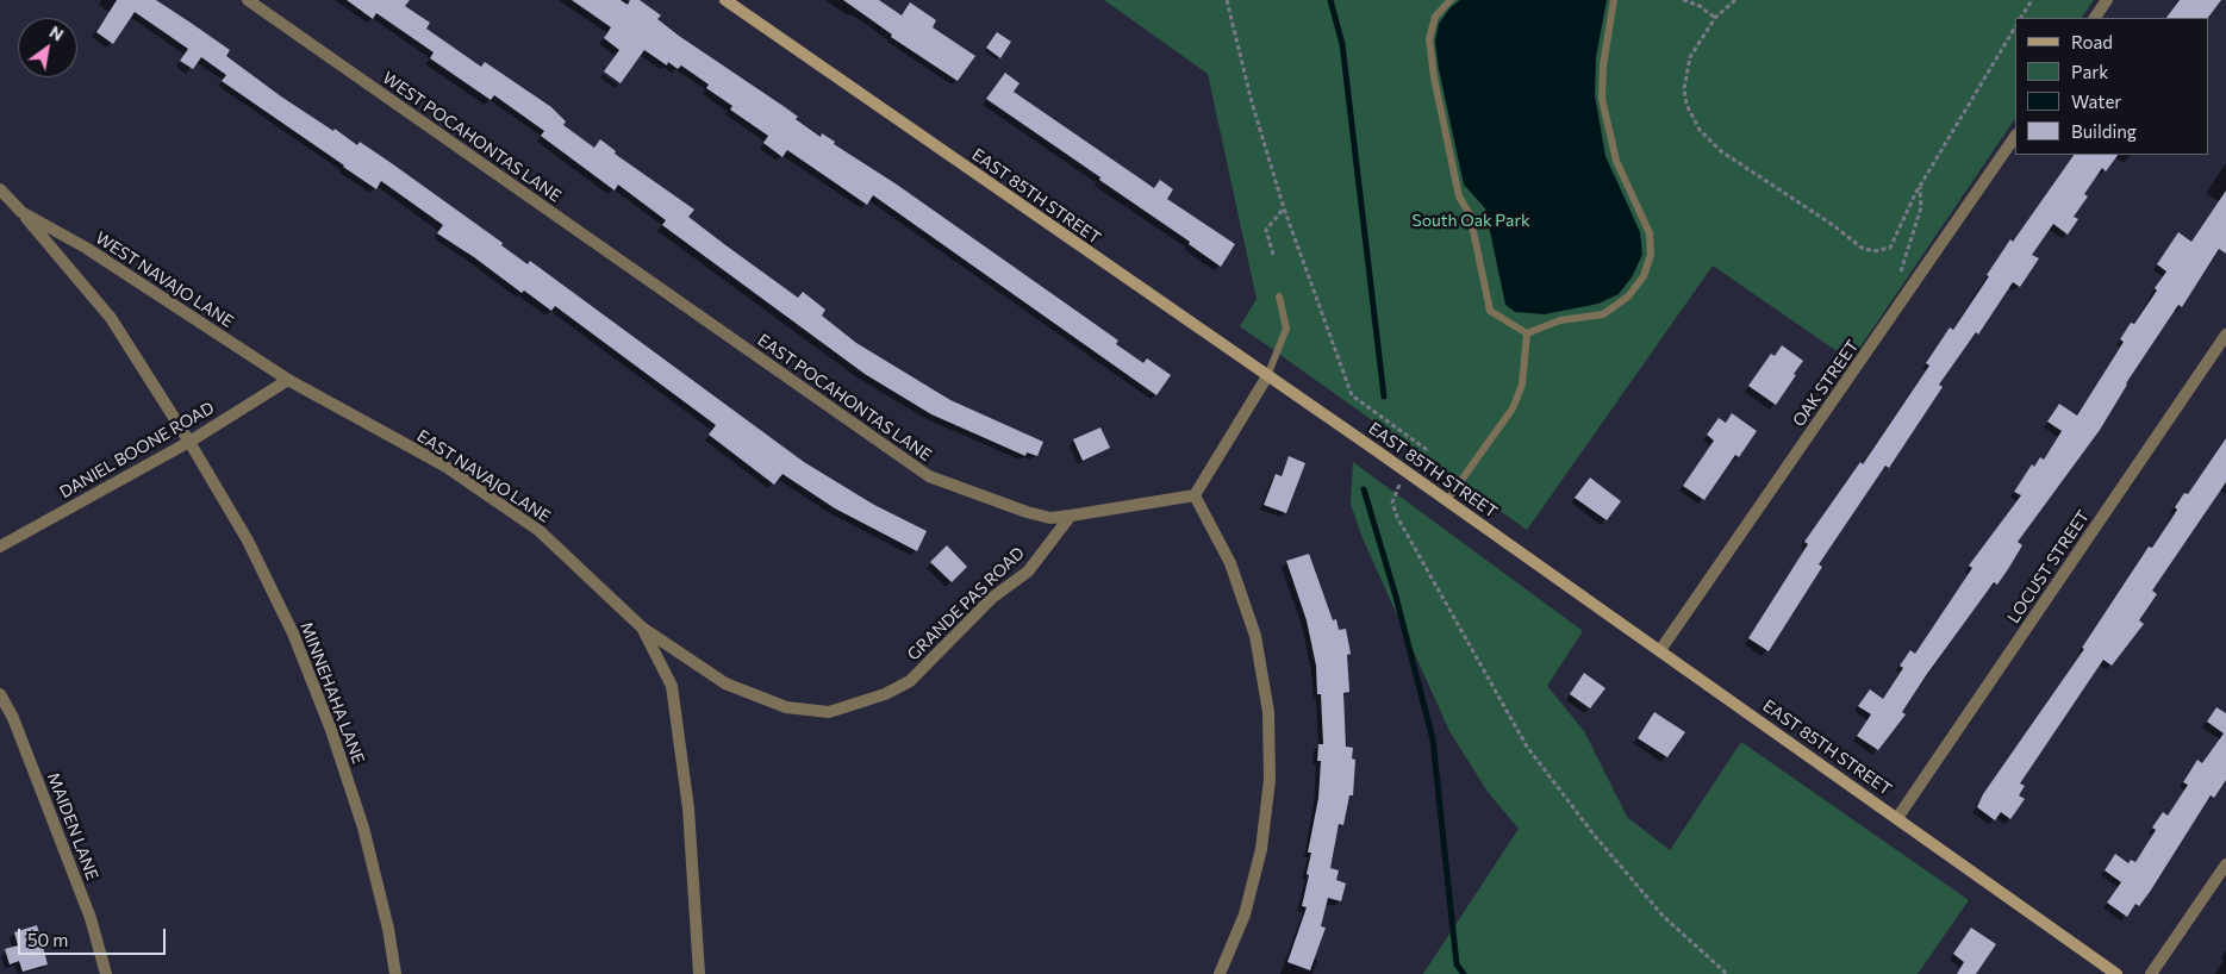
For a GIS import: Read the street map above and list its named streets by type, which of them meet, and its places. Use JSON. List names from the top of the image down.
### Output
{
  "streets": {
    "main road": ["EAST 85TH STREET"],
    "street": [
      "WEST POCAHONTAS LANE",
      "WEST NAVAJO LANE",
      "OAK STREET",
      "EAST POCAHONTAS LANE",
      "DANIEL BOONE ROAD",
      "EAST NAVAJO LANE",
      "LOCUST STREET",
      "GRANDE PAS ROAD",
      "MINNEHAHA LANE",
      "MAIDEN LANE"
    ]
  },
  "crossings": [
    ["WEST POCAHONTAS LANE", "EAST POCAHONTAS LANE"],
    ["EAST 85TH STREET", "OAK STREET"],
    ["EAST 85TH STREET", "LOCUST STREET"],
    ["WEST NAVAJO LANE", "DANIEL BOONE ROAD"],
    ["WEST NAVAJO LANE", "EAST NAVAJO LANE"],
    ["WEST NAVAJO LANE", "MINNEHAHA LANE"],
    ["EAST POCAHONTAS LANE", "GRANDE PAS ROAD"],
    ["DANIEL BOONE ROAD", "EAST NAVAJO LANE"],
    ["DANIEL BOONE ROAD", "MINNEHAHA LANE"],
    ["EAST NAVAJO LANE", "GRANDE PAS ROAD"]
  ],
  "parks": ["South Oak Park"],
  "legend": [
    "Road",
    "Park",
    "Water",
    "Building"
  ],
  "scale_bar": "50 m",
  "north": "top right"
}
